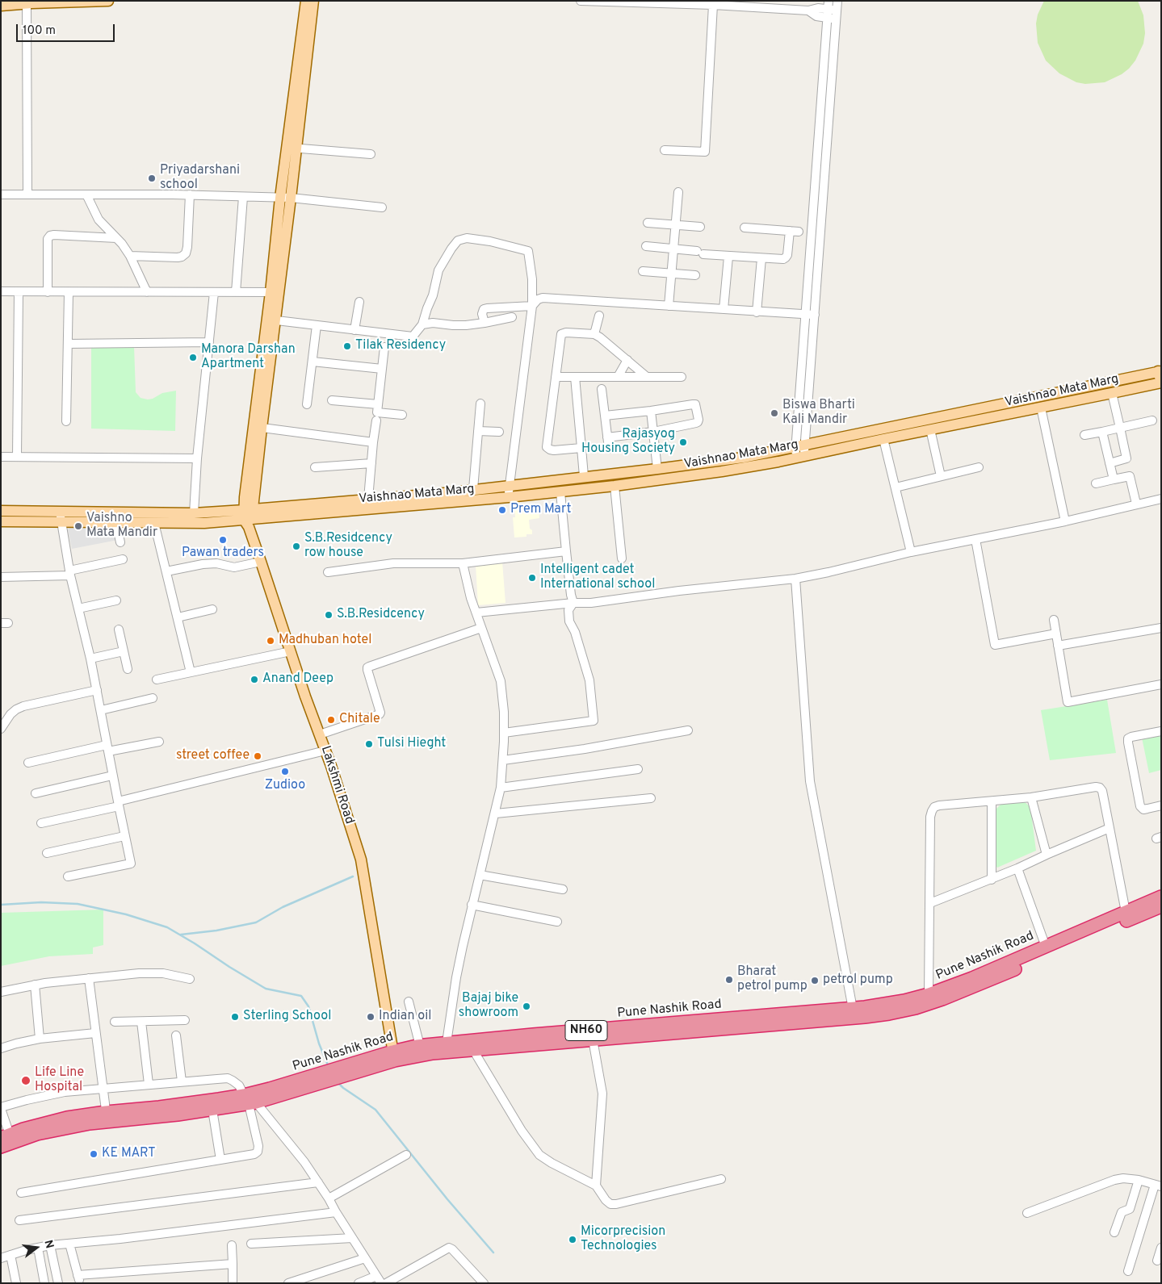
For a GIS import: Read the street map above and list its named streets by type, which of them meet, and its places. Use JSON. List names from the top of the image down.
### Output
{
  "streets": {
    "highway": ["Pune Nashik Road", "NH60"],
    "main road": ["Vaishnao Mata Marg", "Lakshmi Road"]
  },
  "crossings": [
    ["Vaishnao Mata Marg", "Lakshmi Road"],
    ["Lakshmi Road", "Pune Nashik Road"]
  ],
  "places": [
    "Priyadarshani school",
    "Tilak Residency",
    "Manora Darshan Apartment",
    "Biswa Bharti Kali Mandir",
    "Rajasyog Housing Society",
    "Prem Mart",
    "Vaishno Mata Mandir",
    "Pawan traders",
    "S.B.Residcency row house",
    "Intelligent cadet International school",
    "S.B.Residcency",
    "Madhuban hotel",
    "Anand Deep",
    "Chitale",
    "Tulsi Hieght",
    "street coffee",
    "Zudioo",
    "Bharat petrol pump",
    "petrol pump",
    "Bajaj bike showroom",
    "Sterling School",
    "Indian oil",
    "Life Line Hospital",
    "KE MART",
    "Micorprecision Technologies"
  ],
  "scale_bar": "100 m",
  "north": "right"
}
